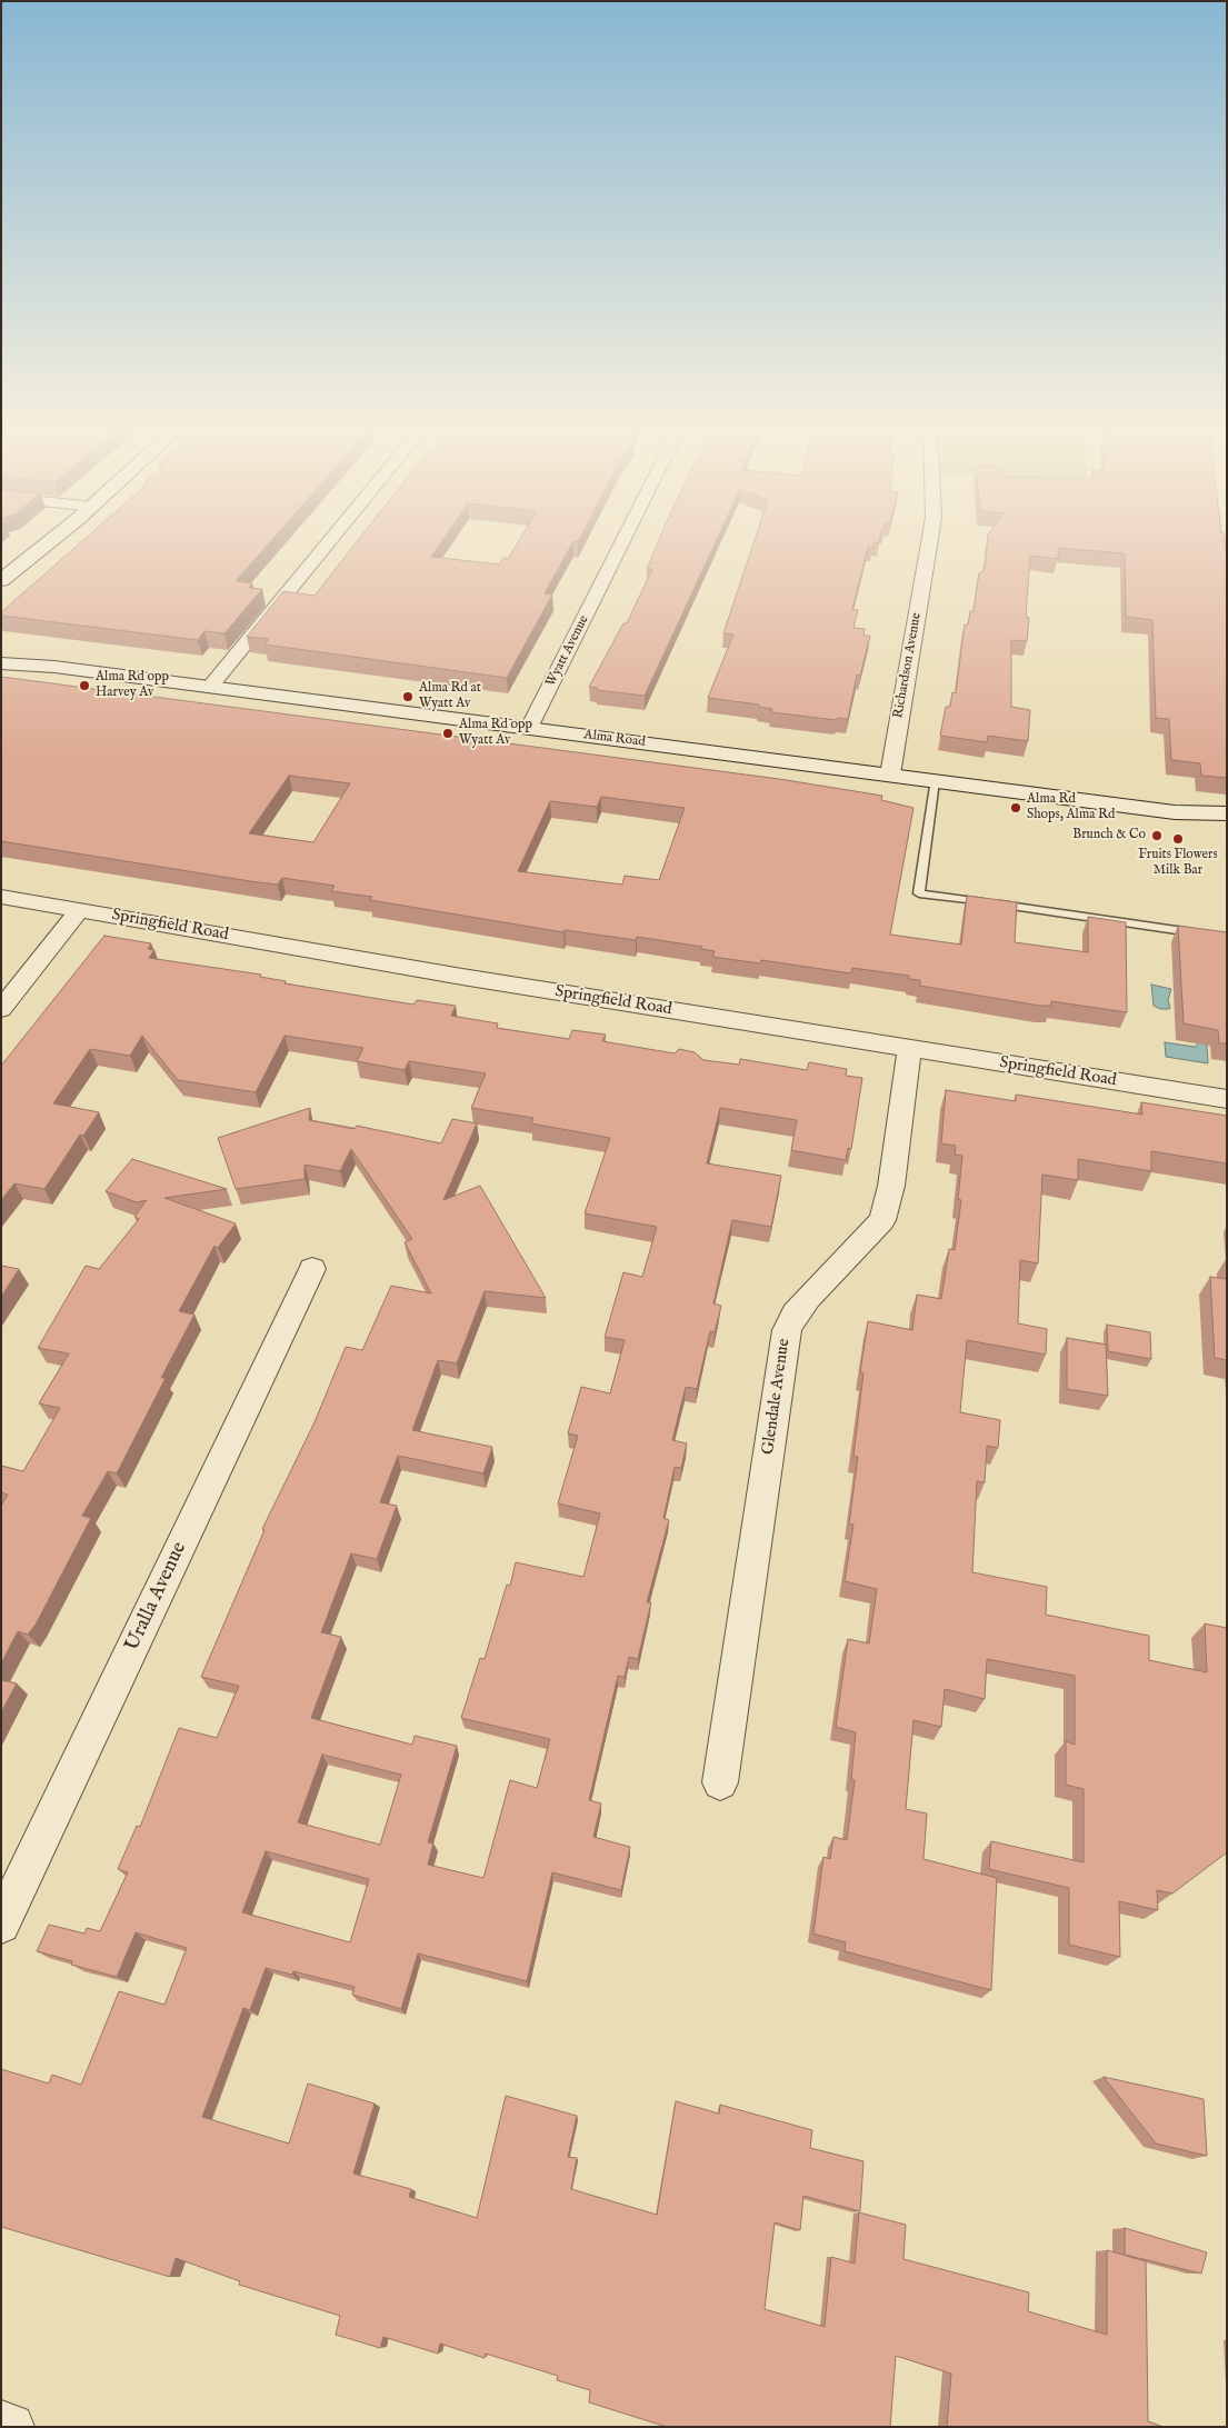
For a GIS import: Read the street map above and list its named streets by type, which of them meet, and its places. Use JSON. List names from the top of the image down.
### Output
{
  "streets": {
    "main road": ["Alma Road"],
    "street": [
      "Wyatt Avenue",
      "Richardson Avenue",
      "Springfield Road",
      "Glendale Avenue",
      "Uralla Avenue"
    ]
  },
  "crossings": [
    ["Wyatt Avenue", "Alma Road"],
    ["Richardson Avenue", "Alma Road"],
    ["Springfield Road", "Glendale Avenue"]
  ],
  "places": [
    "Alma Rd opp Harvey Av",
    "Alma Rd at Wyatt Av",
    "Alma Rd opp Wyatt Av",
    "Alma Rd Shops, Alma Rd",
    "Brunch & Co",
    "Fruits Flowers Milk Bar"
  ]
}
